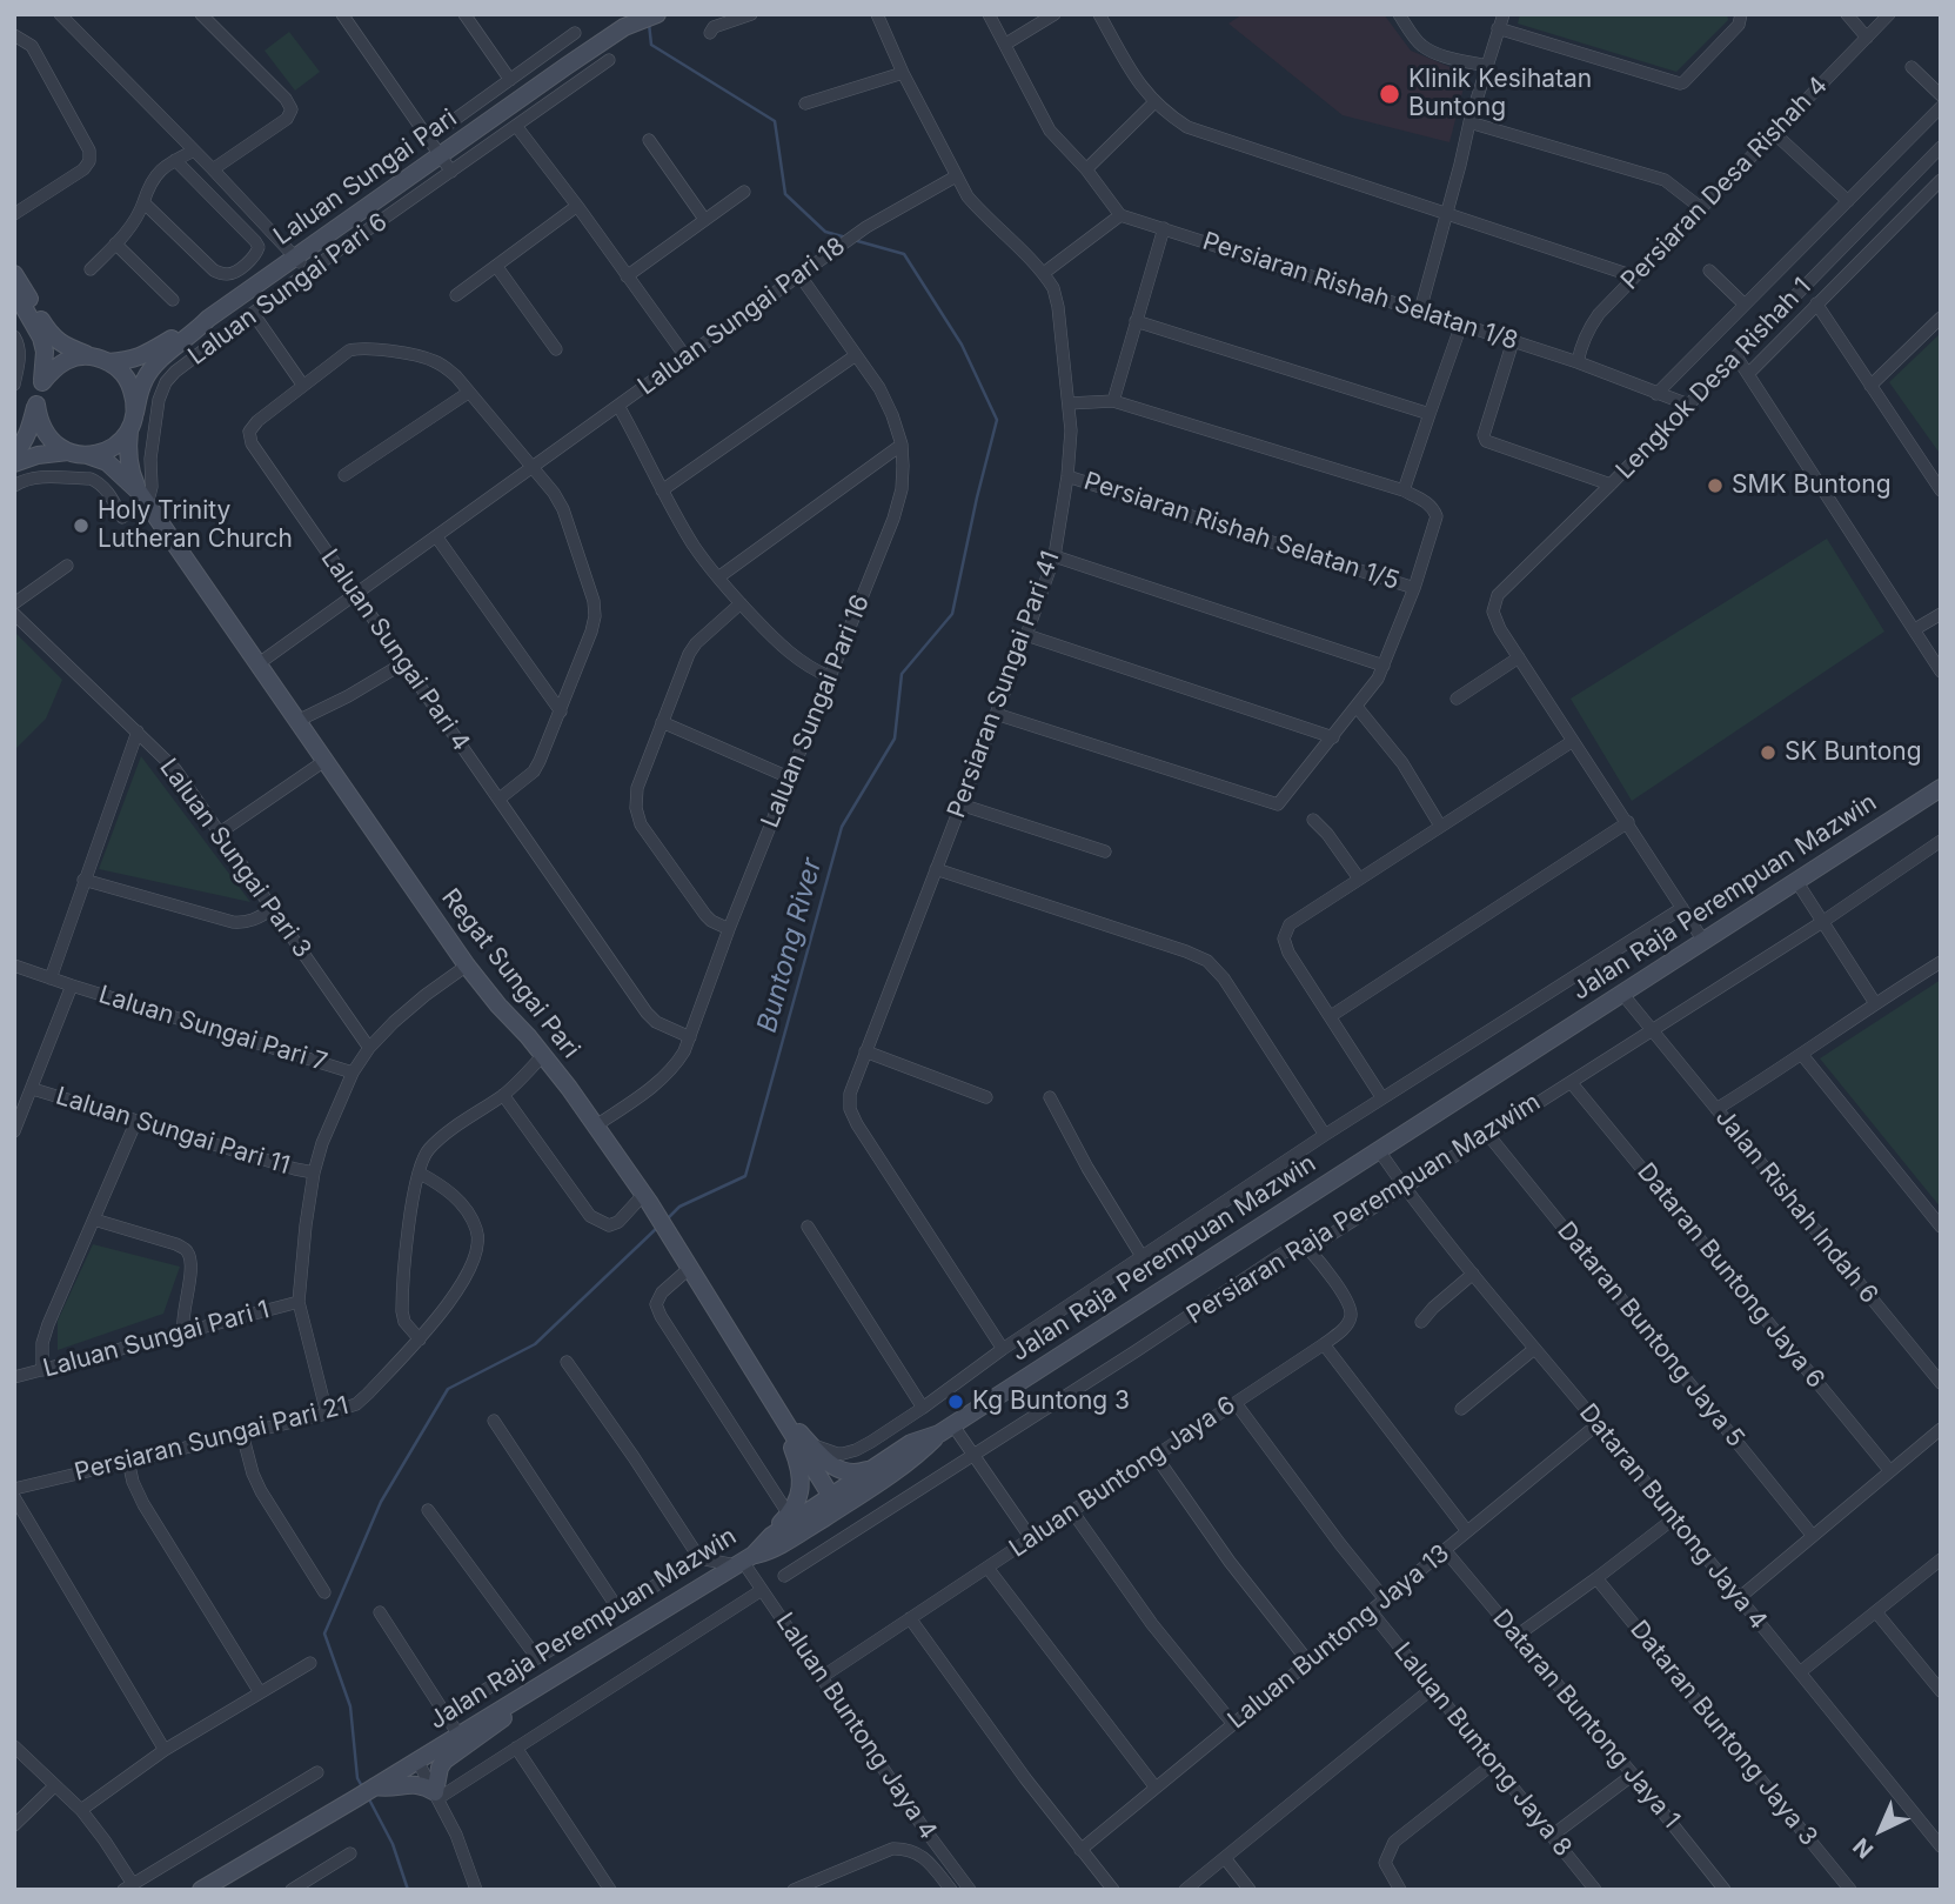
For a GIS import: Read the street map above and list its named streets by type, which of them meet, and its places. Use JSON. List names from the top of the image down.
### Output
{
  "streets": {
    "main road": ["Laluan Sungai Pari", "Jalan Raja Perempuan Mazwin", "Regat Sungai Pari"],
    "street": [
      "Persiaran Desa Rishah 4",
      "Laluan Sungai Pari 6",
      "Persiaran Rishah Selatan 1/8",
      "Laluan Sungai Pari 18",
      "Lengkok Desa Rishah 1",
      "Persiaran Rishah Selatan 1/5",
      "Laluan Sungai Pari 4",
      "Persiaran Sungai Pari 41",
      "Laluan Sungai Pari 16",
      "Laluan Sungai Pari 3",
      "Laluan Sungai Pari 7",
      "Laluan Sungai Pari 11",
      "Jalan Rishah Indah 6",
      "Persiaran Raja Perempuan Mazwim",
      "Dataran Buntong Jaya 6",
      "Dataran Buntong Jaya 5",
      "Laluan Sungai Pari 1",
      "Persiaran Sungai Pari 21",
      "Laluan Buntong Jaya 6",
      "Dataran Buntong Jaya 4",
      "Laluan Buntong Jaya 13",
      "Dataran Buntong Jaya 1",
      "Laluan Buntong Jaya 4",
      "Dataran Buntong Jaya 3",
      "Laluan Buntong Jaya 8"
    ]
  },
  "crossings": [
    ["Laluan Sungai Pari", "Regat Sungai Pari"],
    ["Persiaran Desa Rishah 4", "Persiaran Rishah Selatan 1/8"],
    ["Laluan Sungai Pari 6", "Regat Sungai Pari"],
    ["Persiaran Rishah Selatan 1/8", "Lengkok Desa Rishah 1"],
    ["Laluan Sungai Pari 18", "Laluan Sungai Pari 4"],
    ["Laluan Sungai Pari 18", "Persiaran Sungai Pari 41"],
    ["Laluan Sungai Pari 18", "Laluan Sungai Pari 16"],
    ["Laluan Sungai Pari 18", "Regat Sungai Pari"],
    ["Persiaran Rishah Selatan 1/5", "Persiaran Sungai Pari 41"],
    ["Laluan Sungai Pari 4", "Laluan Sungai Pari 16"],
    ["Laluan Sungai Pari 16", "Regat Sungai Pari"],
    ["Jalan Raja Perempuan Mazwin", "Regat Sungai Pari"],
    ["Jalan Raja Perempuan Mazwin", "Jalan Rishah Indah 6"],
    ["Jalan Raja Perempuan Mazwin", "Dataran Buntong Jaya 4"],
    ["Jalan Raja Perempuan Mazwin", "Laluan Buntong Jaya 4"],
    ["Laluan Sungai Pari 7", "Laluan Sungai Pari 11"],
    ["Jalan Rishah Indah 6", "Persiaran Raja Perempuan Mazwim"],
    ["Persiaran Raja Perempuan Mazwim", "Dataran Buntong Jaya 6"],
    ["Persiaran Raja Perempuan Mazwim", "Dataran Buntong Jaya 5"],
    ["Persiaran Raja Perempuan Mazwim", "Laluan Buntong Jaya 6"],
    ["Persiaran Raja Perempuan Mazwim", "Dataran Buntong Jaya 4"],
    ["Laluan Buntong Jaya 6", "Laluan Buntong Jaya 4"],
    ["Dataran Buntong Jaya 4", "Laluan Buntong Jaya 13"],
    ["Laluan Buntong Jaya 13", "Dataran Buntong Jaya 1"],
    ["Laluan Buntong Jaya 13", "Laluan Buntong Jaya 8"]
  ],
  "water": ["Buntong River"],
  "places": [
    "Klinik Kesihatan Buntong",
    "SMK Buntong",
    "Holy Trinity Lutheran Church",
    "SK Buntong",
    "Kg Buntong 3"
  ],
  "north": "bottom left"
}
